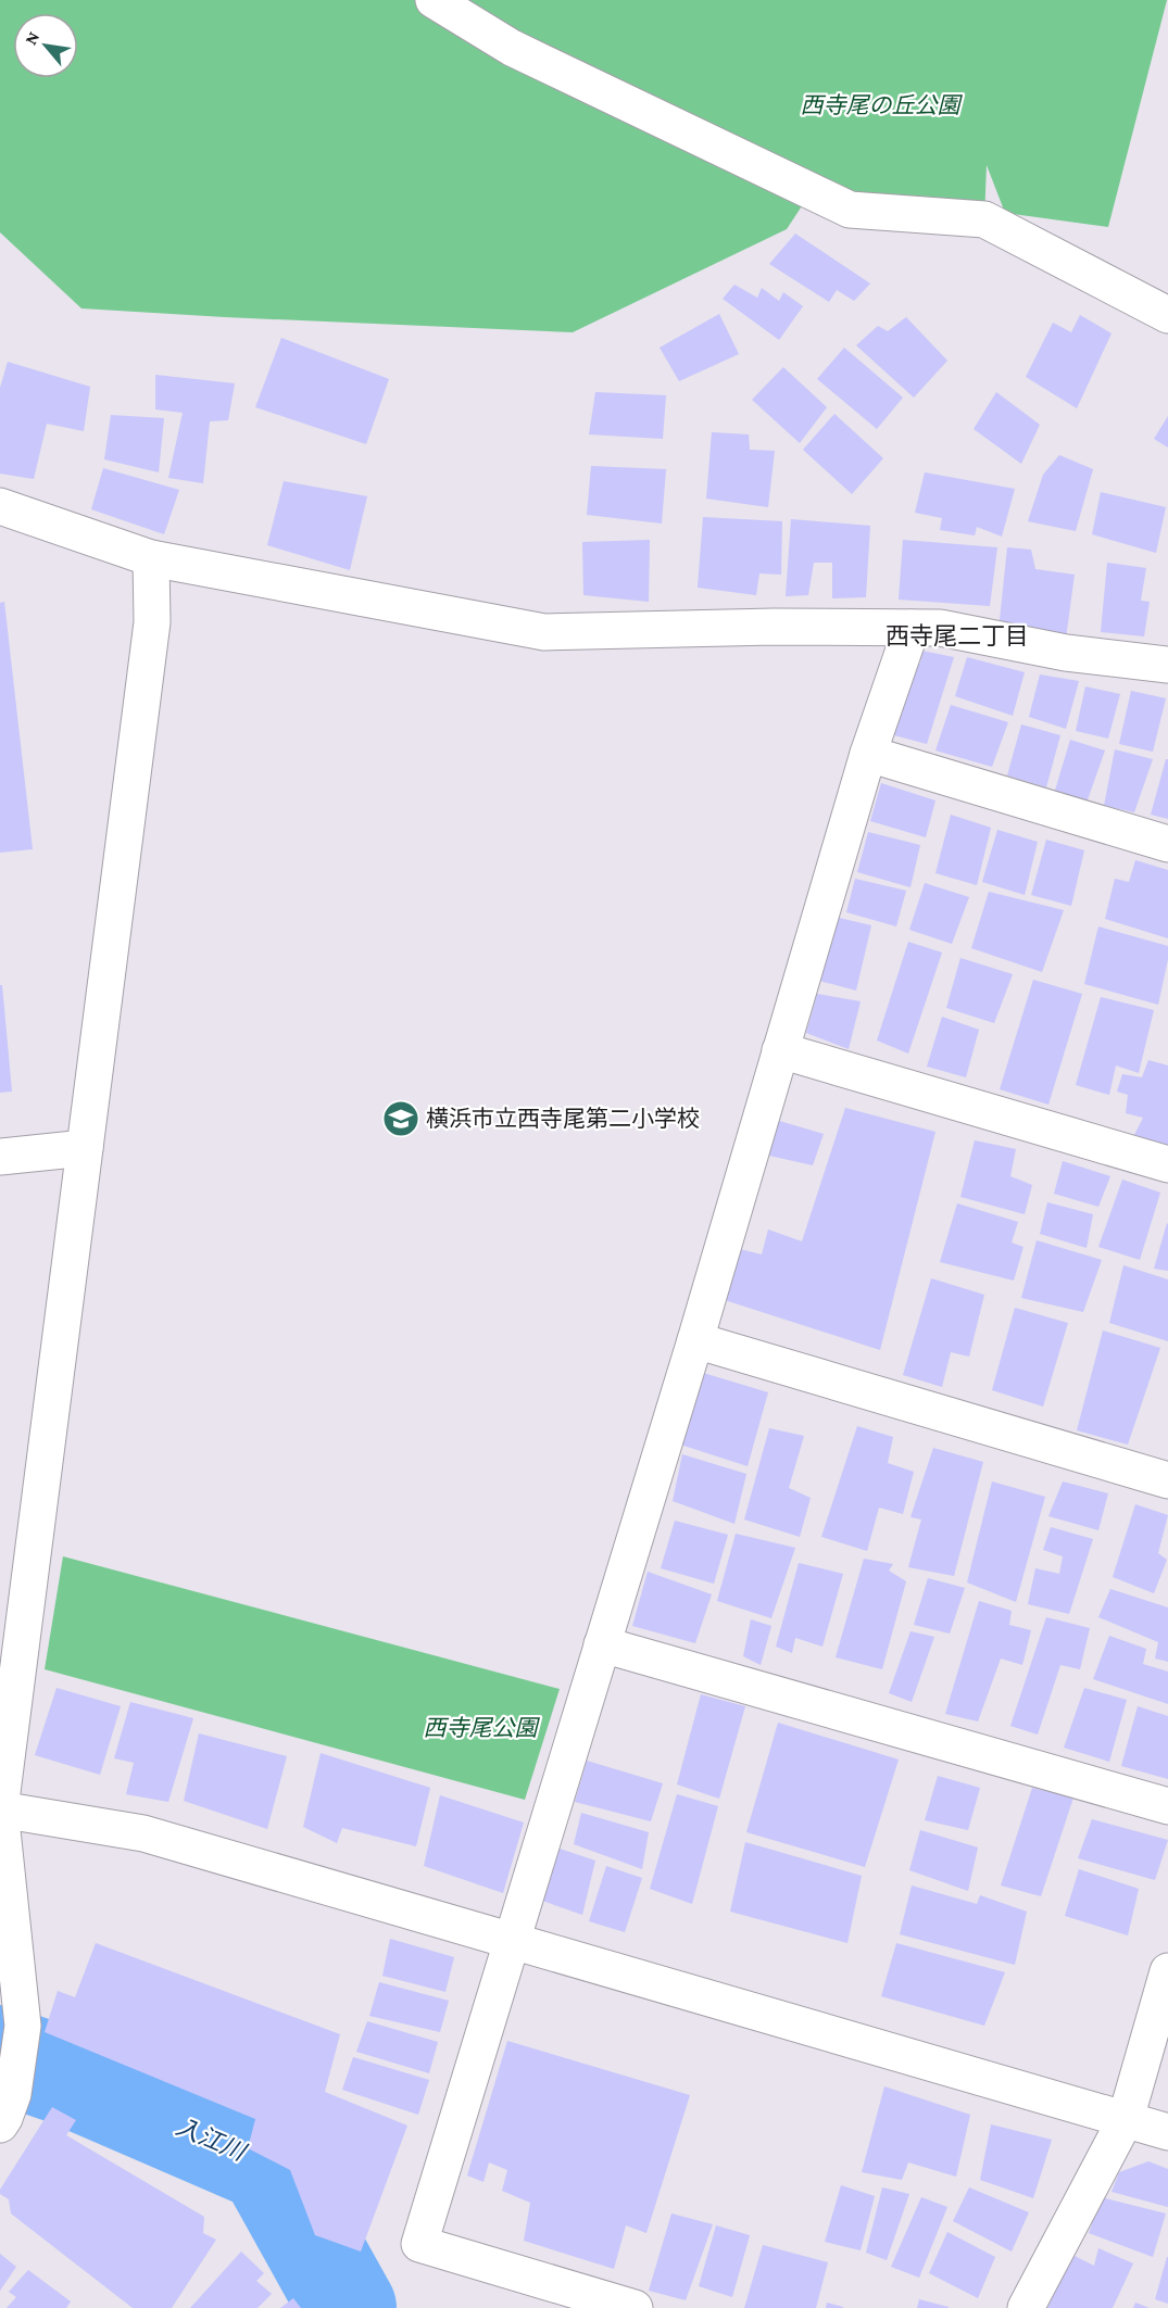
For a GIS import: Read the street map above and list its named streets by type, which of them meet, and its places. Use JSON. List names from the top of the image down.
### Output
{
  "districts": ["西寺尾二丁目"],
  "water": ["入江川"],
  "parks": ["西寺尾の丘公園", "西寺尾公園"],
  "places": {
    "school or university": ["横浜市立西寺尾第二小学校"]
  },
  "north": "top left"
}
